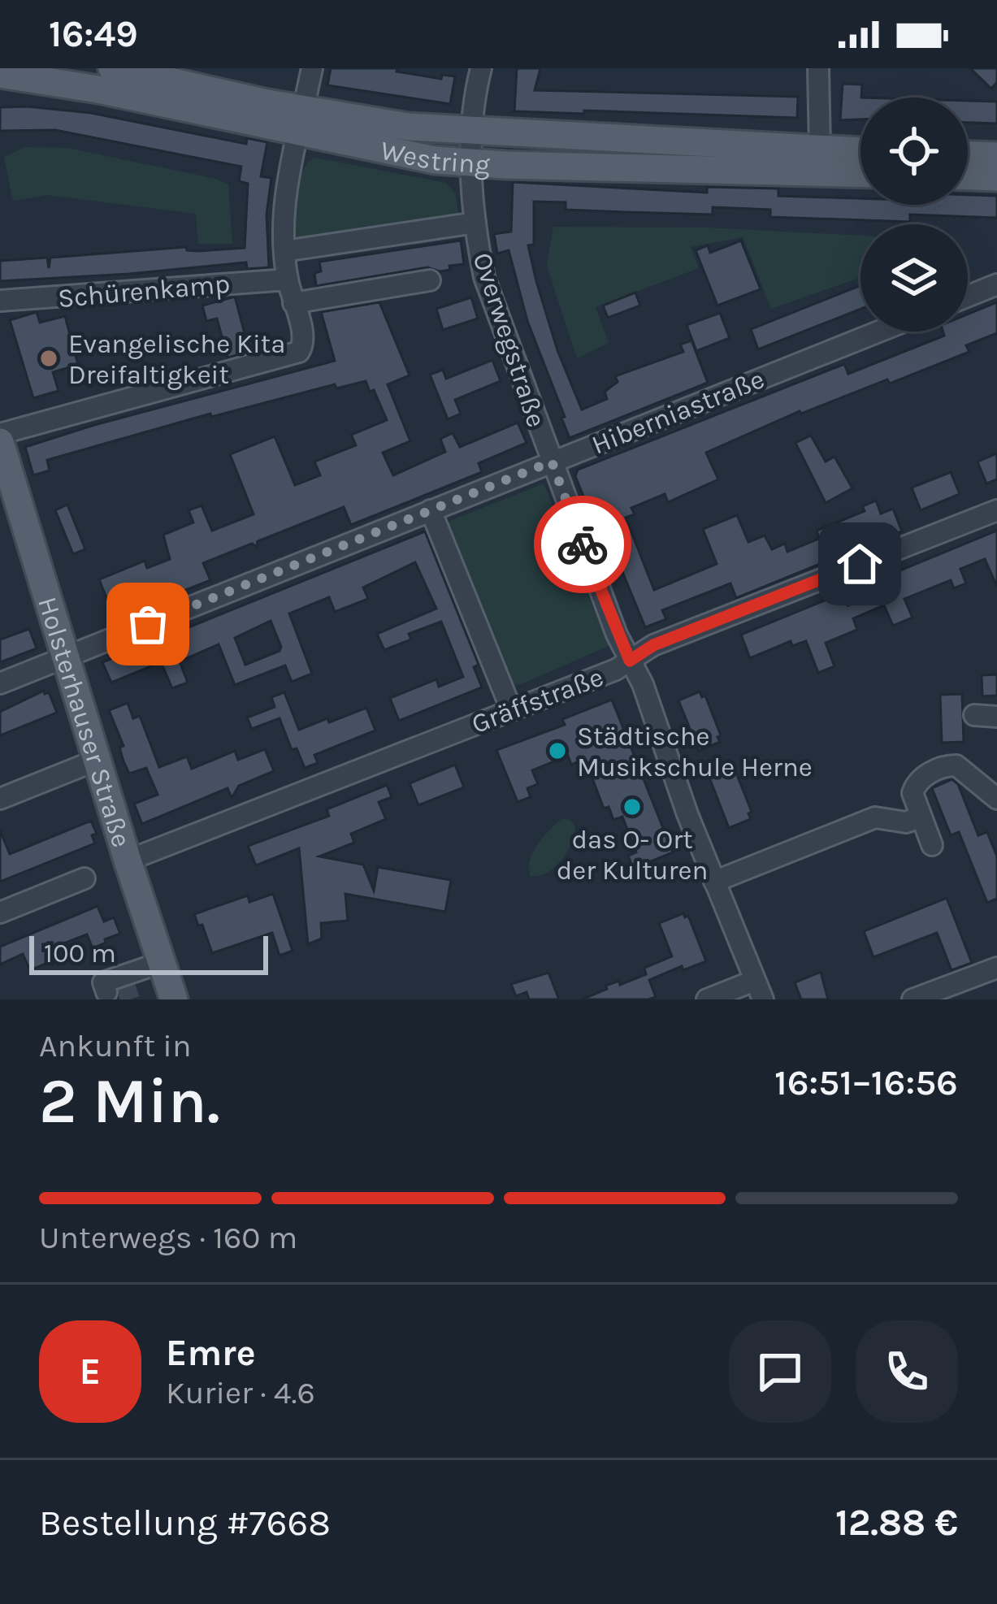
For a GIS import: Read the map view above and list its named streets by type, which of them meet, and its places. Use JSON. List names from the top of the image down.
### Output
{
  "streets": {
    "main road": ["Westring", "Holsterhauser Straße"],
    "street": [
      "Schürenkamp",
      "Overwegstraße",
      "Hiberniastraße",
      "Gräffstraße"
    ]
  },
  "crossings": [
    ["Westring", "Overwegstraße"],
    ["Overwegstraße", "Hiberniastraße"],
    ["Overwegstraße", "Gräffstraße"],
    ["Hiberniastraße", "Holsterhauser Straße"],
    ["Gräffstraße", "Holsterhauser Straße"]
  ],
  "places": ["Evangelische Kita Dreifaltigkeit", "Städtische Musikschule Herne", "das O- Ort der Kulturen"],
  "scale_bar": "100 m",
  "page": {
    "status": "16:49",
    "scale": "100 m",
    "heading": ["2 Min.", "Ankunft in", "16:51–16:56"],
    "panel": [
      "Emre",
      "Kurier · 4.6",
      "Bestellung #7668",
      "12.88 €"
    ],
    "bar": "Unterwegs · 160 m",
    "round": "E"
  }
}
